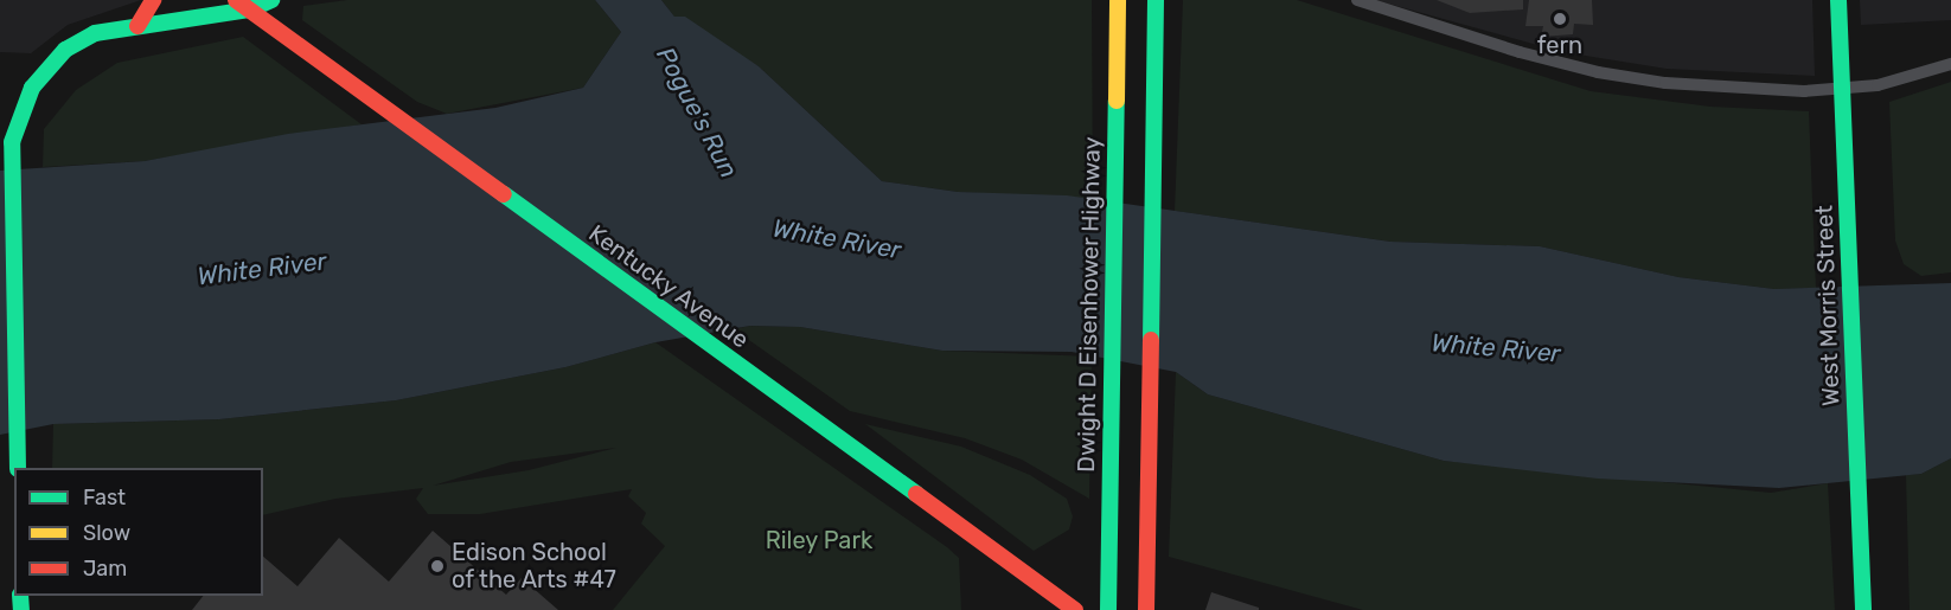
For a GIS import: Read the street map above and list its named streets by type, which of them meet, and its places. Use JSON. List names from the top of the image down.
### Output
{
  "streets": {
    "main road": ["Kentucky Avenue", "Dwight D Eisenhower Highway", "West Morris Street"]
  },
  "water": ["Pogue's Run", "White River"],
  "parks": ["Riley Park"],
  "places": ["fern", "Edison School of the Arts #47"],
  "legend": ["Fast", "Slow", "Jam"]
}
